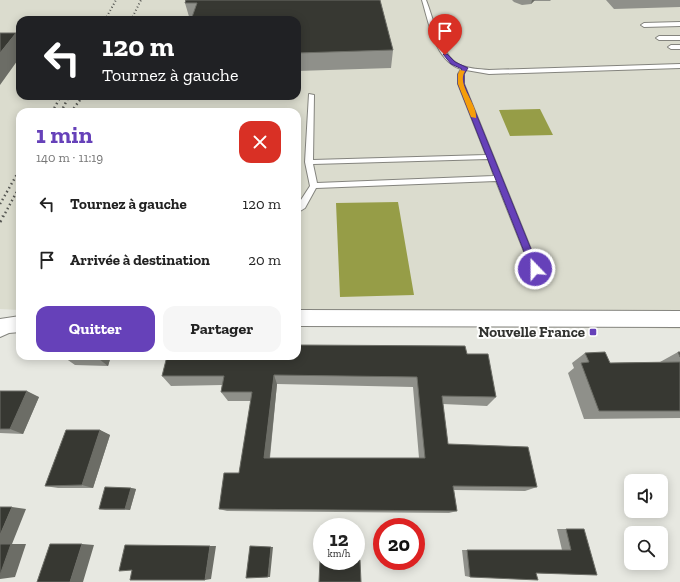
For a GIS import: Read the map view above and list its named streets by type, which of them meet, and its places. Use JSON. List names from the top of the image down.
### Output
{
  "places": {
    "transit": ["Nouvelle France"]
  },
  "page": {
    "turn": ["120 m", "Tournez à gauche"],
    "heading": ["1 min", "140 m · 11:19"],
    "list": [
      {
        "name": "Tournez à gauche",
        "value": "120 m"
      },
      {
        "name": "Arrivée à destination",
        "value": "20 m"
      }
    ],
    "buttons": ["Quitter", "Partager"],
    "speed": "12 km/h",
    "limit": "20"
  }
}
